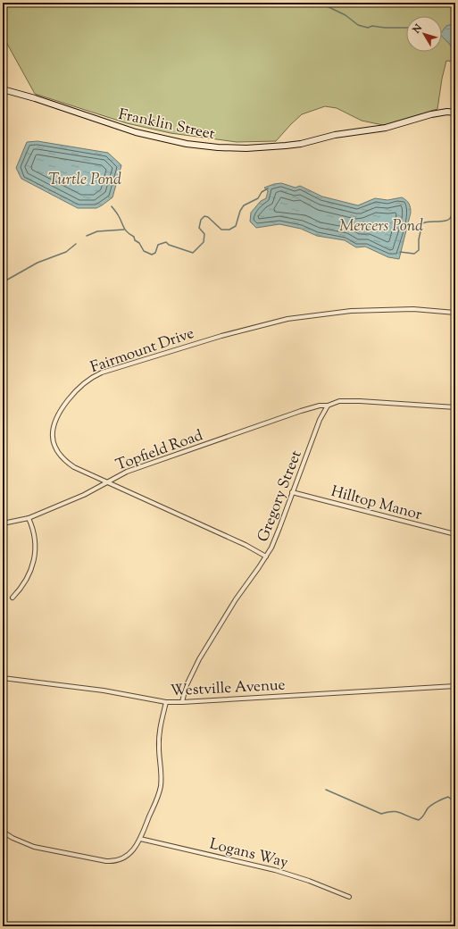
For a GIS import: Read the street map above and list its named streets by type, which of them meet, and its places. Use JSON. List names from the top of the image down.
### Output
{
  "streets": {
    "main road": ["Franklin Street"],
    "street": [
      "Fairmount Drive",
      "Topfield Road",
      "Gregory Street",
      "Hilltop Manor",
      "Westville Avenue",
      "Logans Way"
    ]
  },
  "crossings": [
    ["Fairmount Drive", "Topfield Road"],
    ["Fairmount Drive", "Gregory Street"],
    ["Topfield Road", "Gregory Street"],
    ["Gregory Street", "Hilltop Manor"],
    ["Gregory Street", "Westville Avenue"]
  ],
  "water": ["Turtle Pond", "Mercers Pond"],
  "north": "top left"
}
